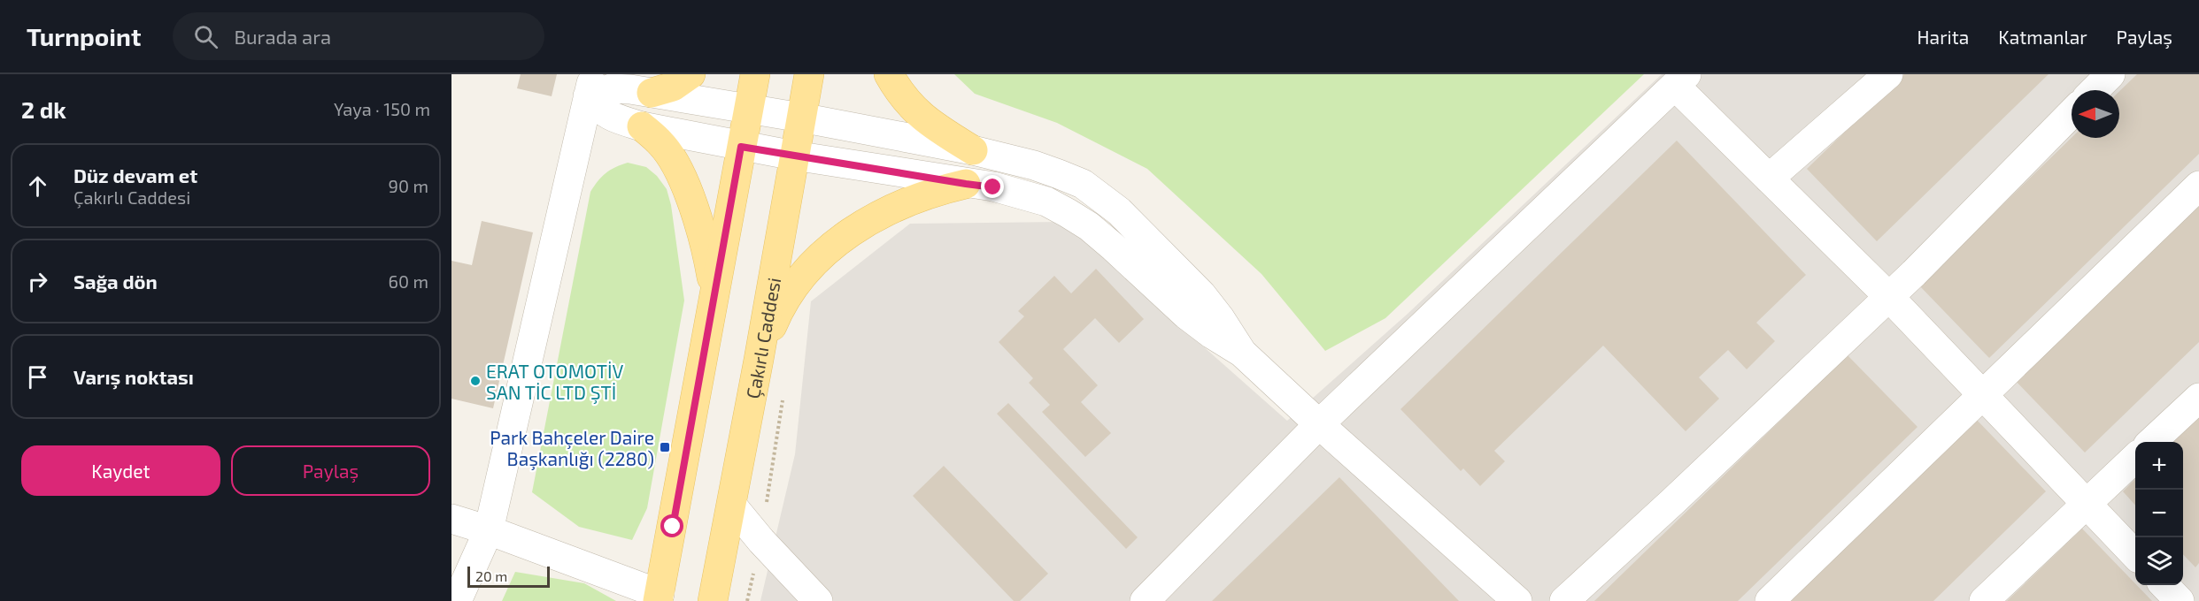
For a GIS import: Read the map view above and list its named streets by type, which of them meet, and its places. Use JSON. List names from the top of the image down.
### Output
{
  "streets": {
    "main road": ["Çakırlı Caddesi"]
  },
  "places": {
    "other": ["ERAT OTOMOTİV SAN TİC LTD ŞTİ"],
    "transit": ["Park Bahçeler Dai̇re Başkanlığı (2280)"]
  },
  "scale_bar": "20 m",
  "north": "left",
  "page": {
    "header": "Turnpoint",
    "search": "Burada ara",
    "nav": ["Harita", "Katmanlar", "Paylaş"],
    "heading": ["2 dk", "Yaya · 150 m"],
    "list": [
      ["Düz devam et", "Çakırlı Caddesi", "90 m"],
      ["Sağa dön", "60 m"],
      "Varış noktası"
    ],
    "buttons": ["Kaydet", "Paylaş"],
    "map_buttons": ["+", "−"],
    "scale": "20 m"
  }
}
